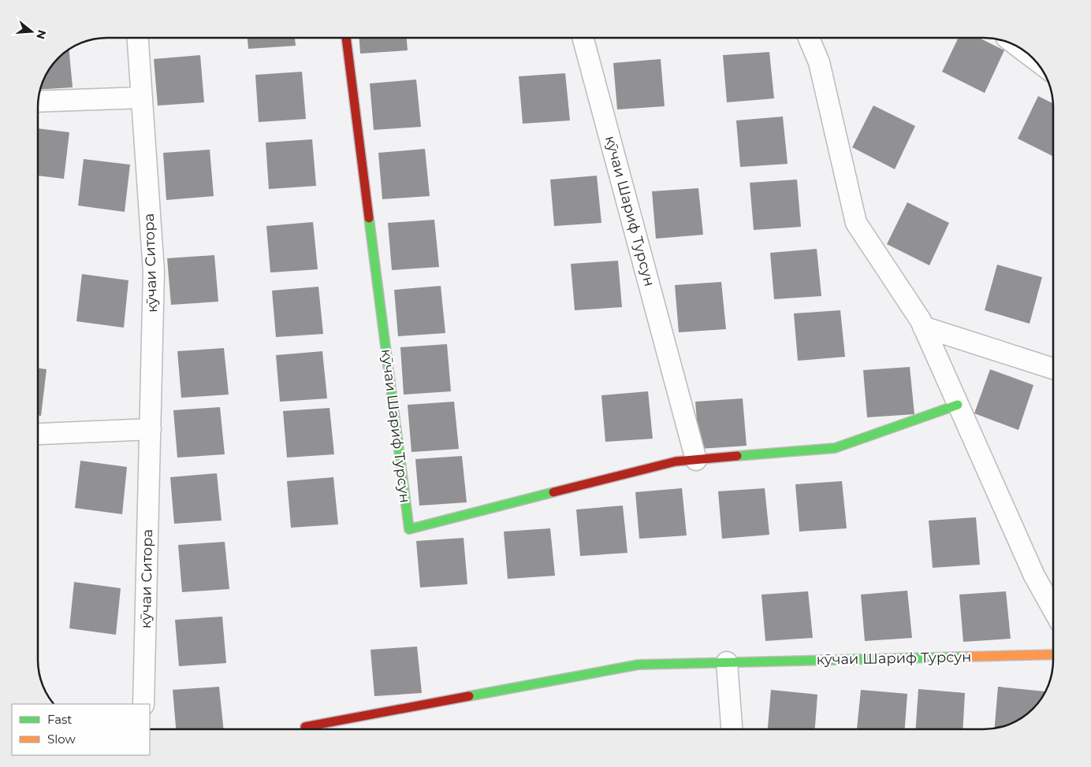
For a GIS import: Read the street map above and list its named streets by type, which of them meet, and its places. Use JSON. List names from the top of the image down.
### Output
{
  "streets": {
    "street": ["кӯчаи Шариф Турсун", "кӯчаи Ситора"]
  },
  "legend": ["Fast", "Slow"],
  "north": "right"
}
